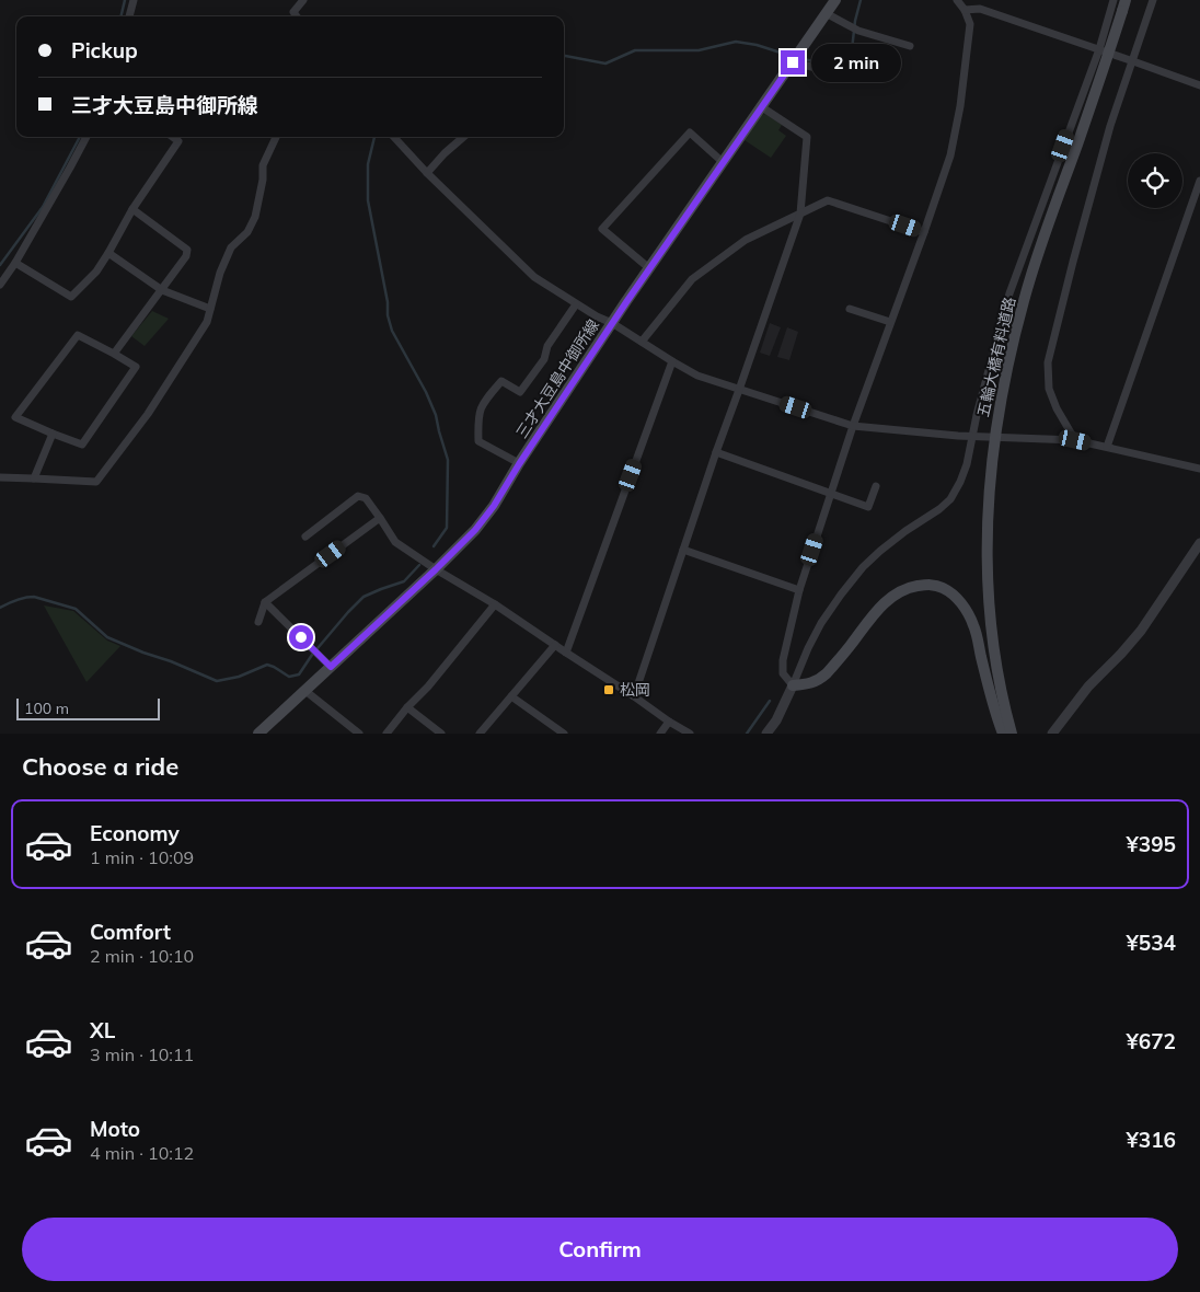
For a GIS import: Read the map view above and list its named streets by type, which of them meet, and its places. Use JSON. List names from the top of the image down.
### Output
{
  "streets": {
    "main road": ["五輪大橋有料道路", "三才大豆島中御所線"]
  },
  "places": {
    "transit": ["松岡"]
  },
  "scale_bar": "100 m",
  "page": {
    "banner": ["Pickup", "三才大豆島中御所線"],
    "bubble": "2 min",
    "scale": "100 m",
    "heading": "Choose a ride",
    "list": [
      {
        "name": "Economy",
        "note": "1 min · 10:09",
        "value": "¥395"
      },
      {
        "name": "Comfort",
        "note": "2 min · 10:10",
        "value": "¥534"
      },
      {
        "name": "XL",
        "note": "3 min · 10:11",
        "value": "¥672"
      },
      {
        "name": "Moto",
        "note": "4 min · 10:12",
        "value": "¥316"
      }
    ],
    "buttons": "Confirm"
  }
}
